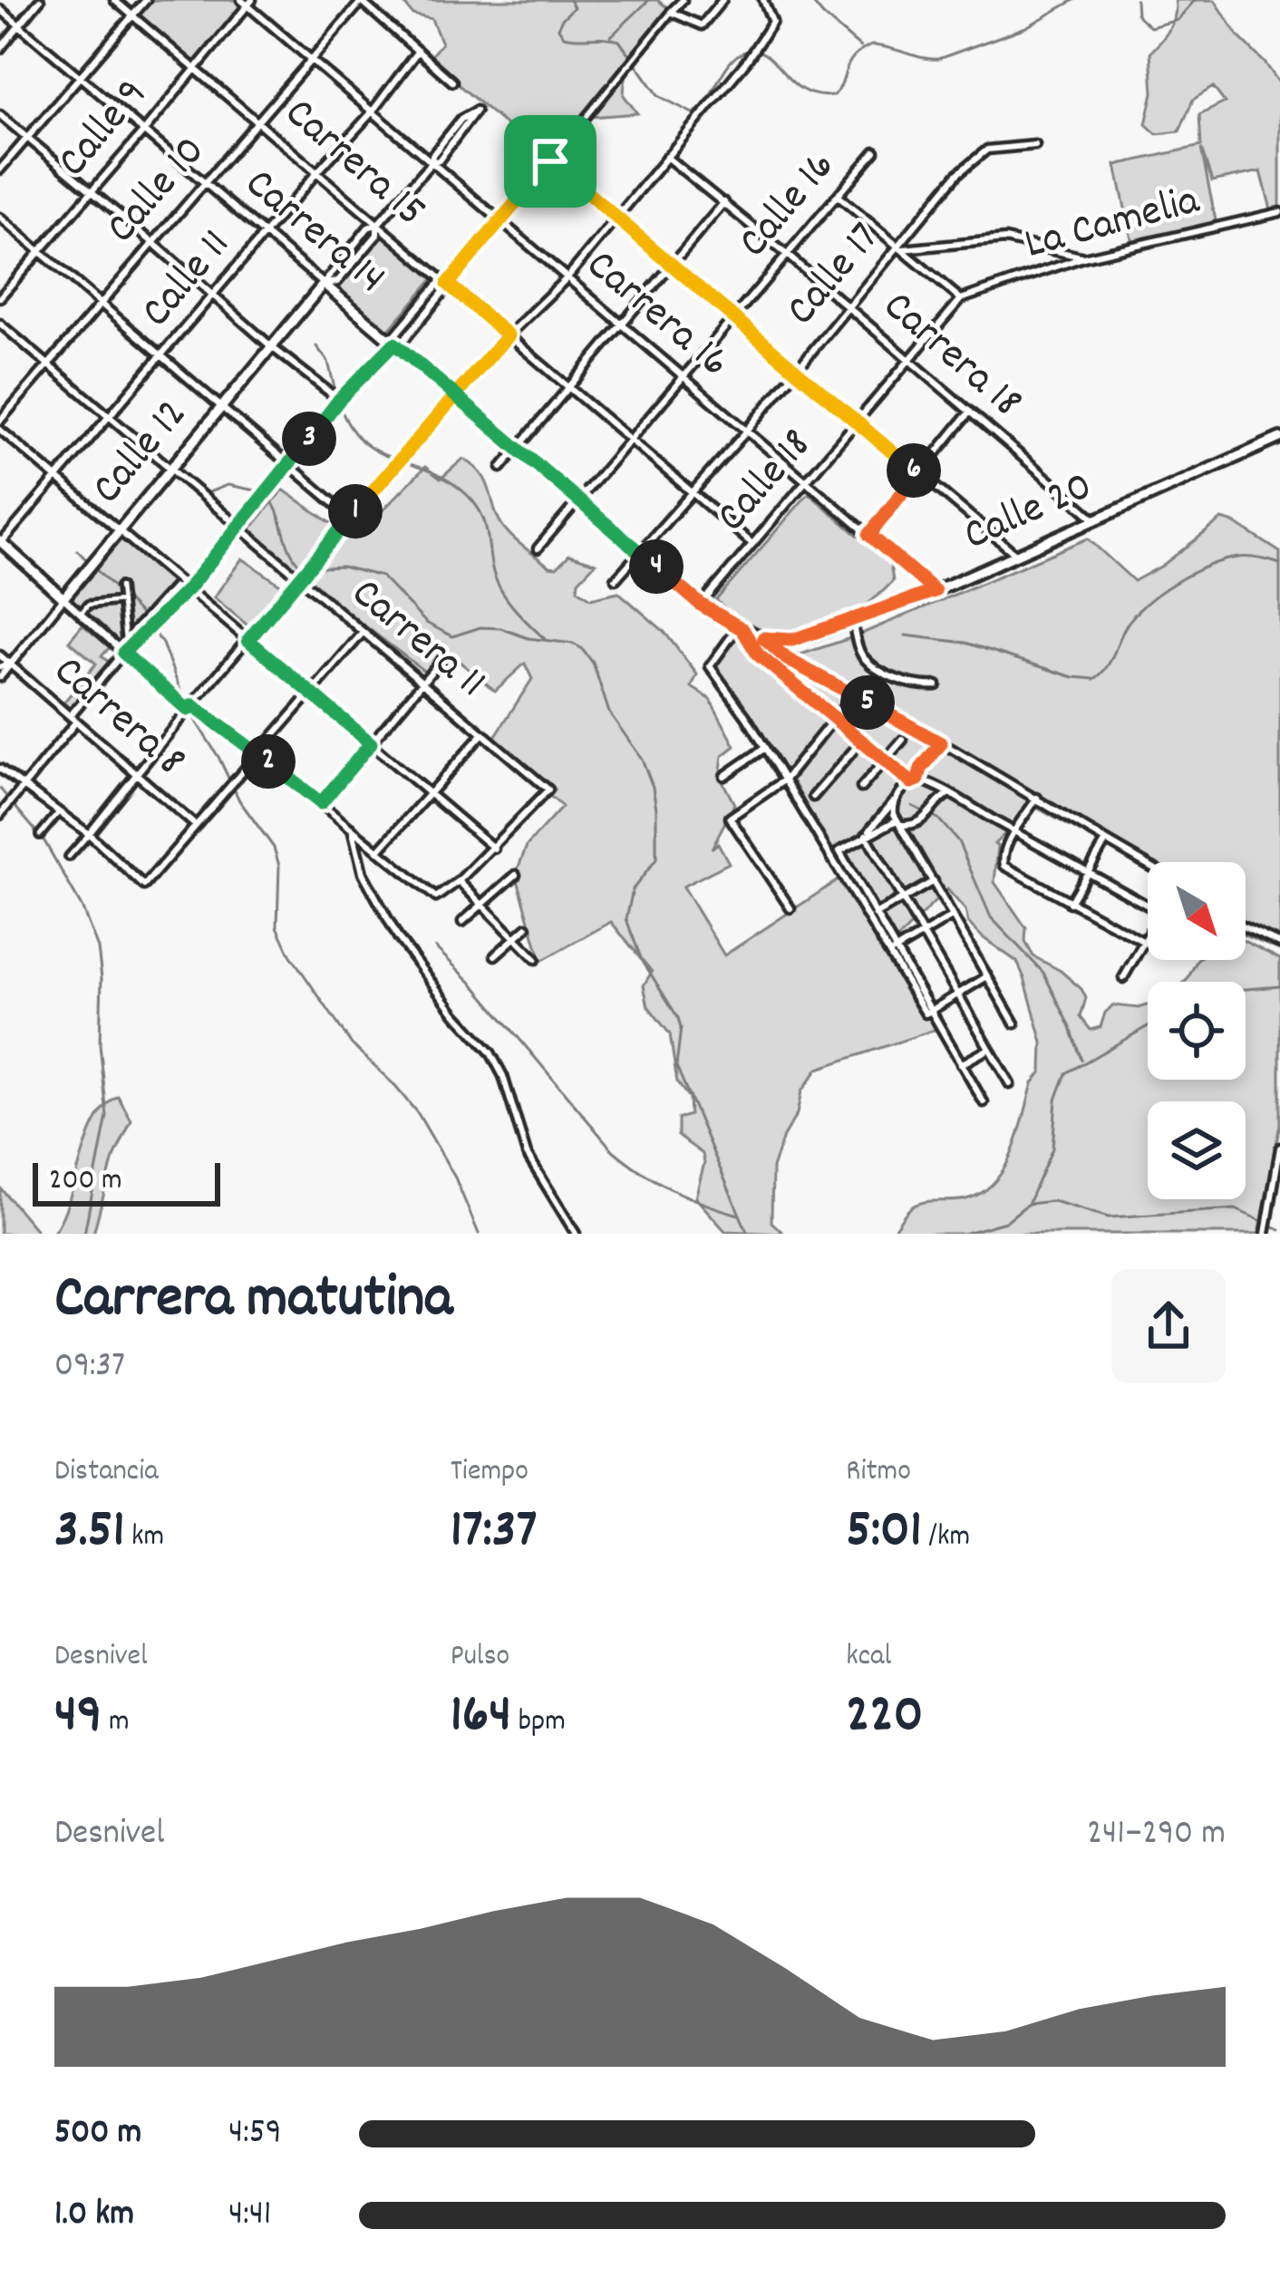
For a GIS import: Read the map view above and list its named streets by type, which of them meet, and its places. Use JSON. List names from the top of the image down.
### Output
{
  "streets": {
    "main road": ["Carrera 14", "Calle 12", "Calle 20"],
    "street": [
      "Calle 9",
      "Carrera 15",
      "Calle 10",
      "Calle 16",
      "La Camelia",
      "Calle 17",
      "Calle 11",
      "Carrera 16",
      "Carrera 18",
      "Calle 18",
      "Carrera 11",
      "Carrera 8"
    ]
  },
  "crossings": [
    ["Calle 9", "Carrera 15"],
    ["Calle 9", "Carrera 14"],
    ["Calle 9", "Carrera 16"],
    ["Carrera 15", "Calle 10"],
    ["Carrera 15", "Calle 16"],
    ["Carrera 15", "Calle 17"],
    ["Carrera 15", "Calle 11"],
    ["Carrera 15", "Calle 12"],
    ["Carrera 15", "Calle 18"],
    ["Calle 10", "Carrera 14"],
    ["Calle 10", "Carrera 16"],
    ["Calle 10", "Carrera 11"],
    ["Calle 16", "Carrera 14"],
    ["Calle 16", "Carrera 16"],
    ["Calle 16", "Carrera 18"],
    ["La Camelia", "Calle 18"],
    ["Carrera 14", "Calle 17"],
    ["Carrera 14", "Calle 11"],
    ["Carrera 14", "Calle 12"],
    ["Carrera 14", "Calle 18"],
    ["Carrera 14", "Calle 20"],
    ["Calle 17", "Carrera 16"],
    ["Calle 17", "Carrera 18"],
    ["Calle 11", "Carrera 16"],
    ["Calle 11", "Carrera 11"],
    ["Carrera 16", "Calle 12"],
    ["Carrera 16", "Calle 18"],
    ["Carrera 16", "Calle 20"],
    ["Carrera 18", "Calle 18"],
    ["Carrera 18", "Calle 20"],
    ["Calle 12", "Carrera 11"],
    ["Calle 12", "Carrera 8"]
  ],
  "scale_bar": "200 m",
  "north": "bottom right",
  "page": {
    "pins": [
      "3",
      "6",
      "1",
      "4",
      "5",
      "2"
    ],
    "scale": "200 m",
    "heading": ["Carrera matutina", "09:37"],
    "stats": [
      ["Distancia", "3.51 km"],
      ["Tiempo", "17:37"],
      ["Ritmo", "5:01 /km"],
      ["Desnivel", "49 m"],
      ["Pulso", "164 bpm"],
      ["kcal", "220"]
    ],
    "chart": ["Desnivel", "241–290 m"],
    "list": [
      {
        "name": "500 m",
        "note": "4:59"
      },
      {
        "name": "1.0 km",
        "note": "4:41"
      }
    ]
  }
}
